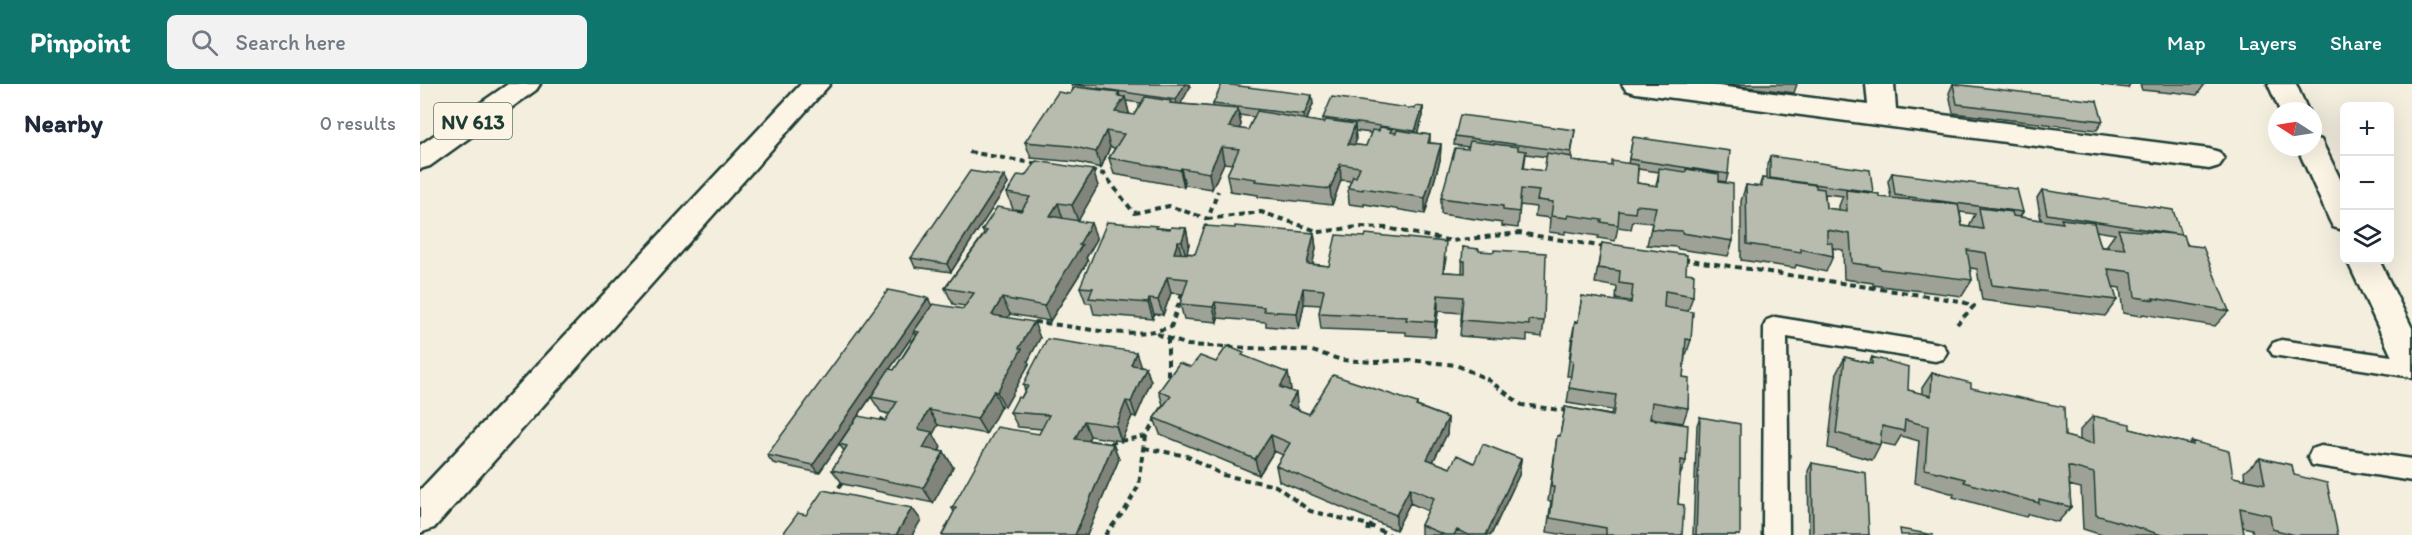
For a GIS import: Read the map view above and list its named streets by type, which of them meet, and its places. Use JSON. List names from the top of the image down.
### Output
{
  "streets": {
    "main road": ["NV 613"]
  },
  "north": "left",
  "page": {
    "header": "Pinpoint",
    "search": "Search here",
    "nav": ["Map", "Layers", "Share"],
    "heading": ["Nearby", "0 results"],
    "map_buttons": ["+", "−"]
  }
}
